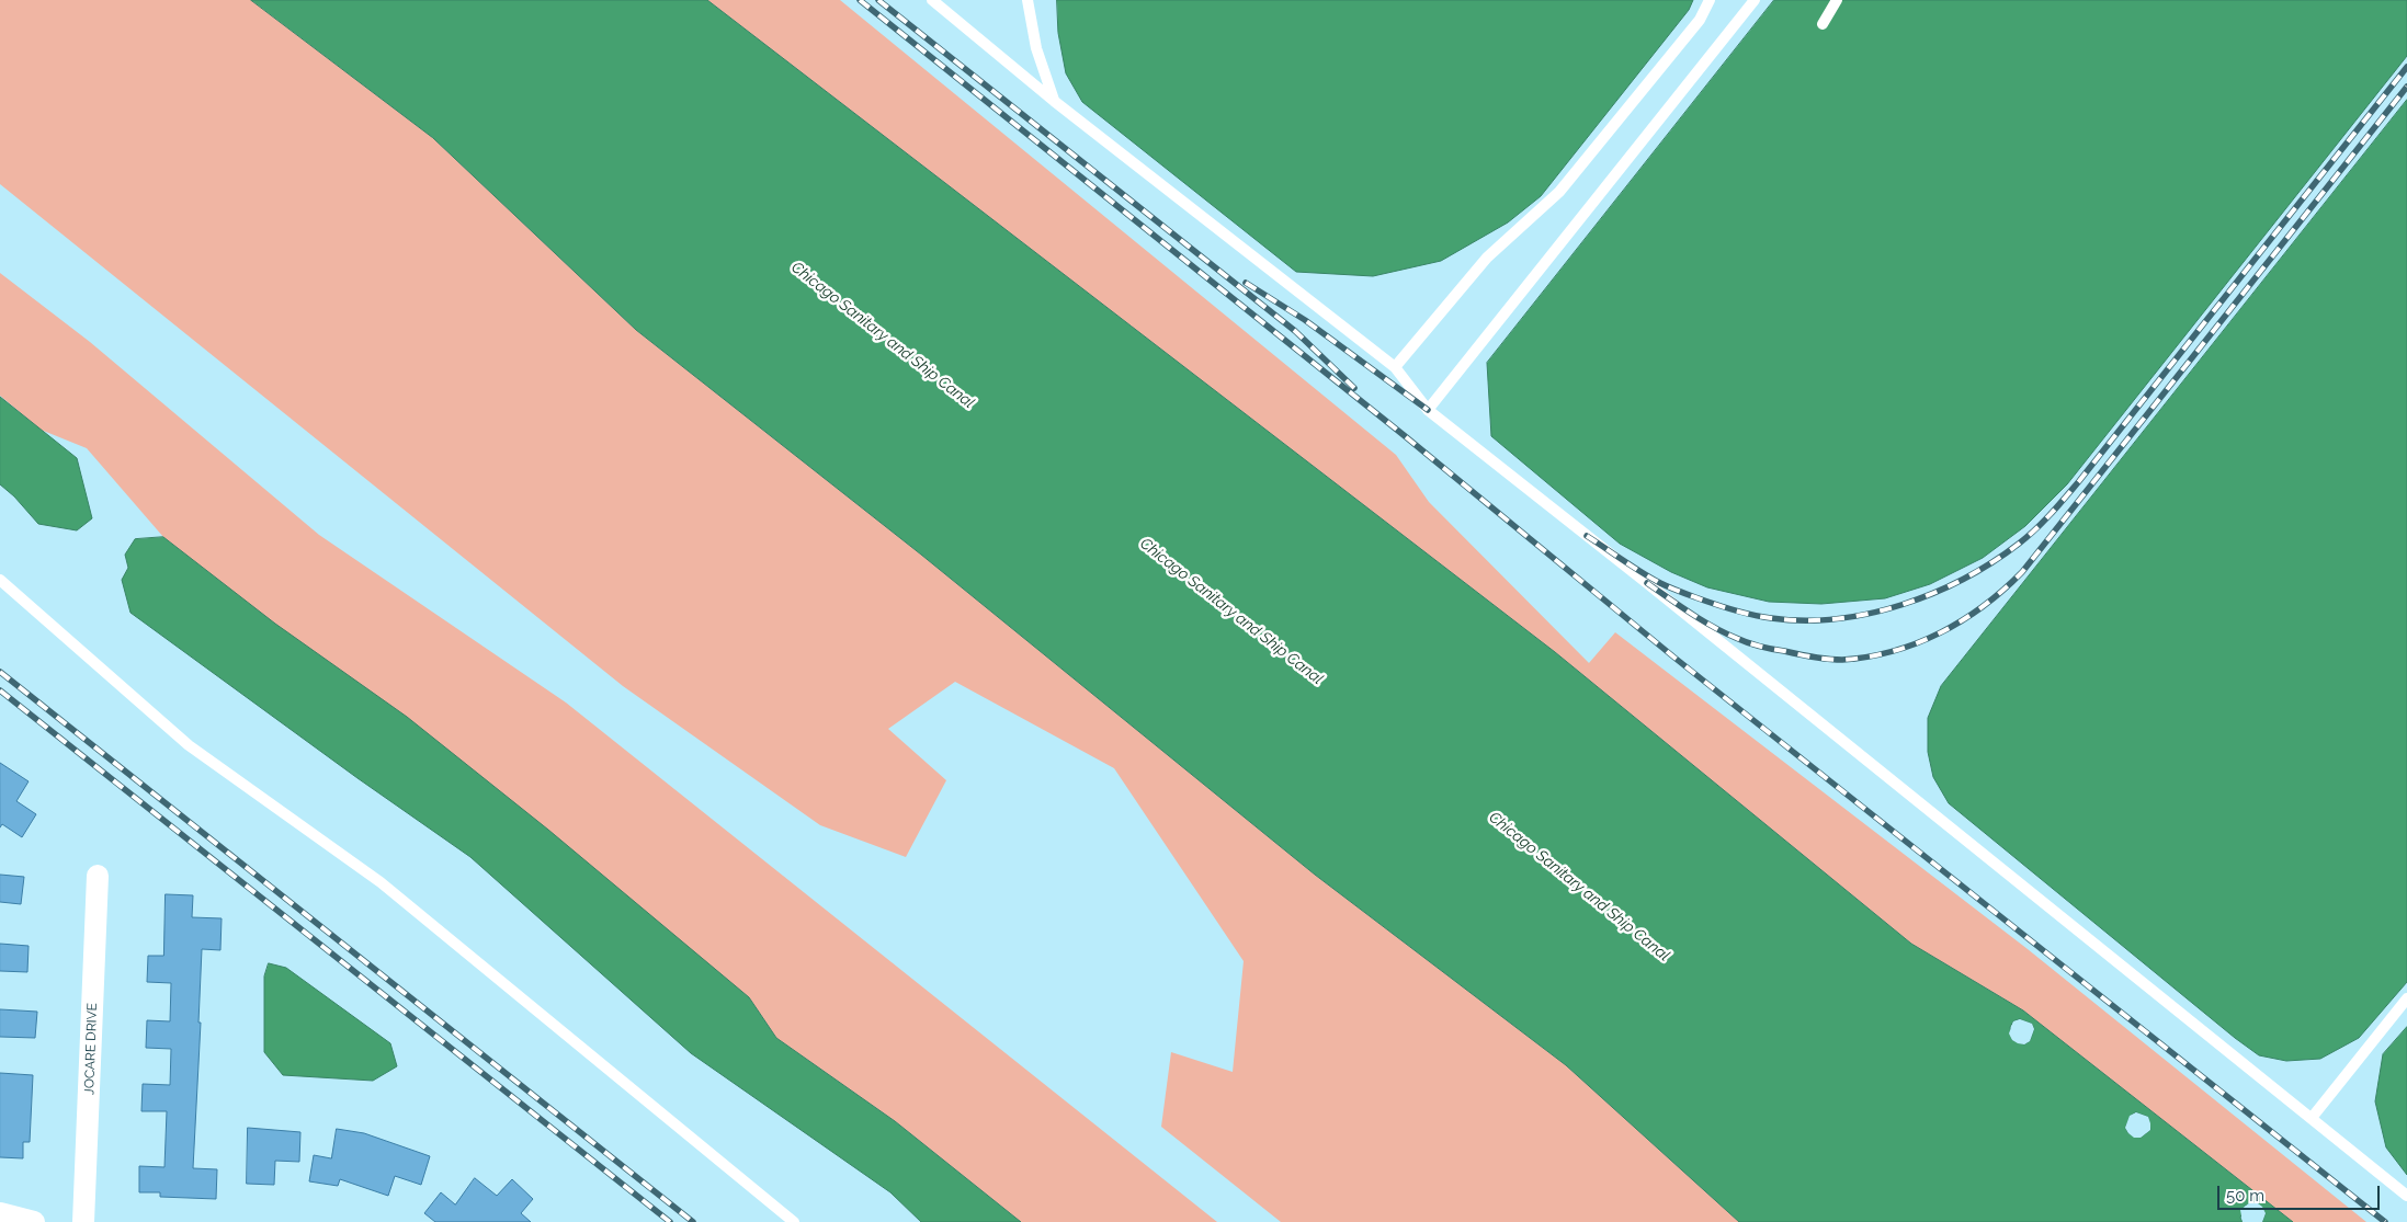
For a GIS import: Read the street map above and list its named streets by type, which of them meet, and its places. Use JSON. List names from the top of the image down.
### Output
{
  "streets": {
    "street": ["JOCARE DRIVE"]
  },
  "water": ["Chicago Sanitary and Ship Canal"],
  "scale_bar": "50 m"
}
